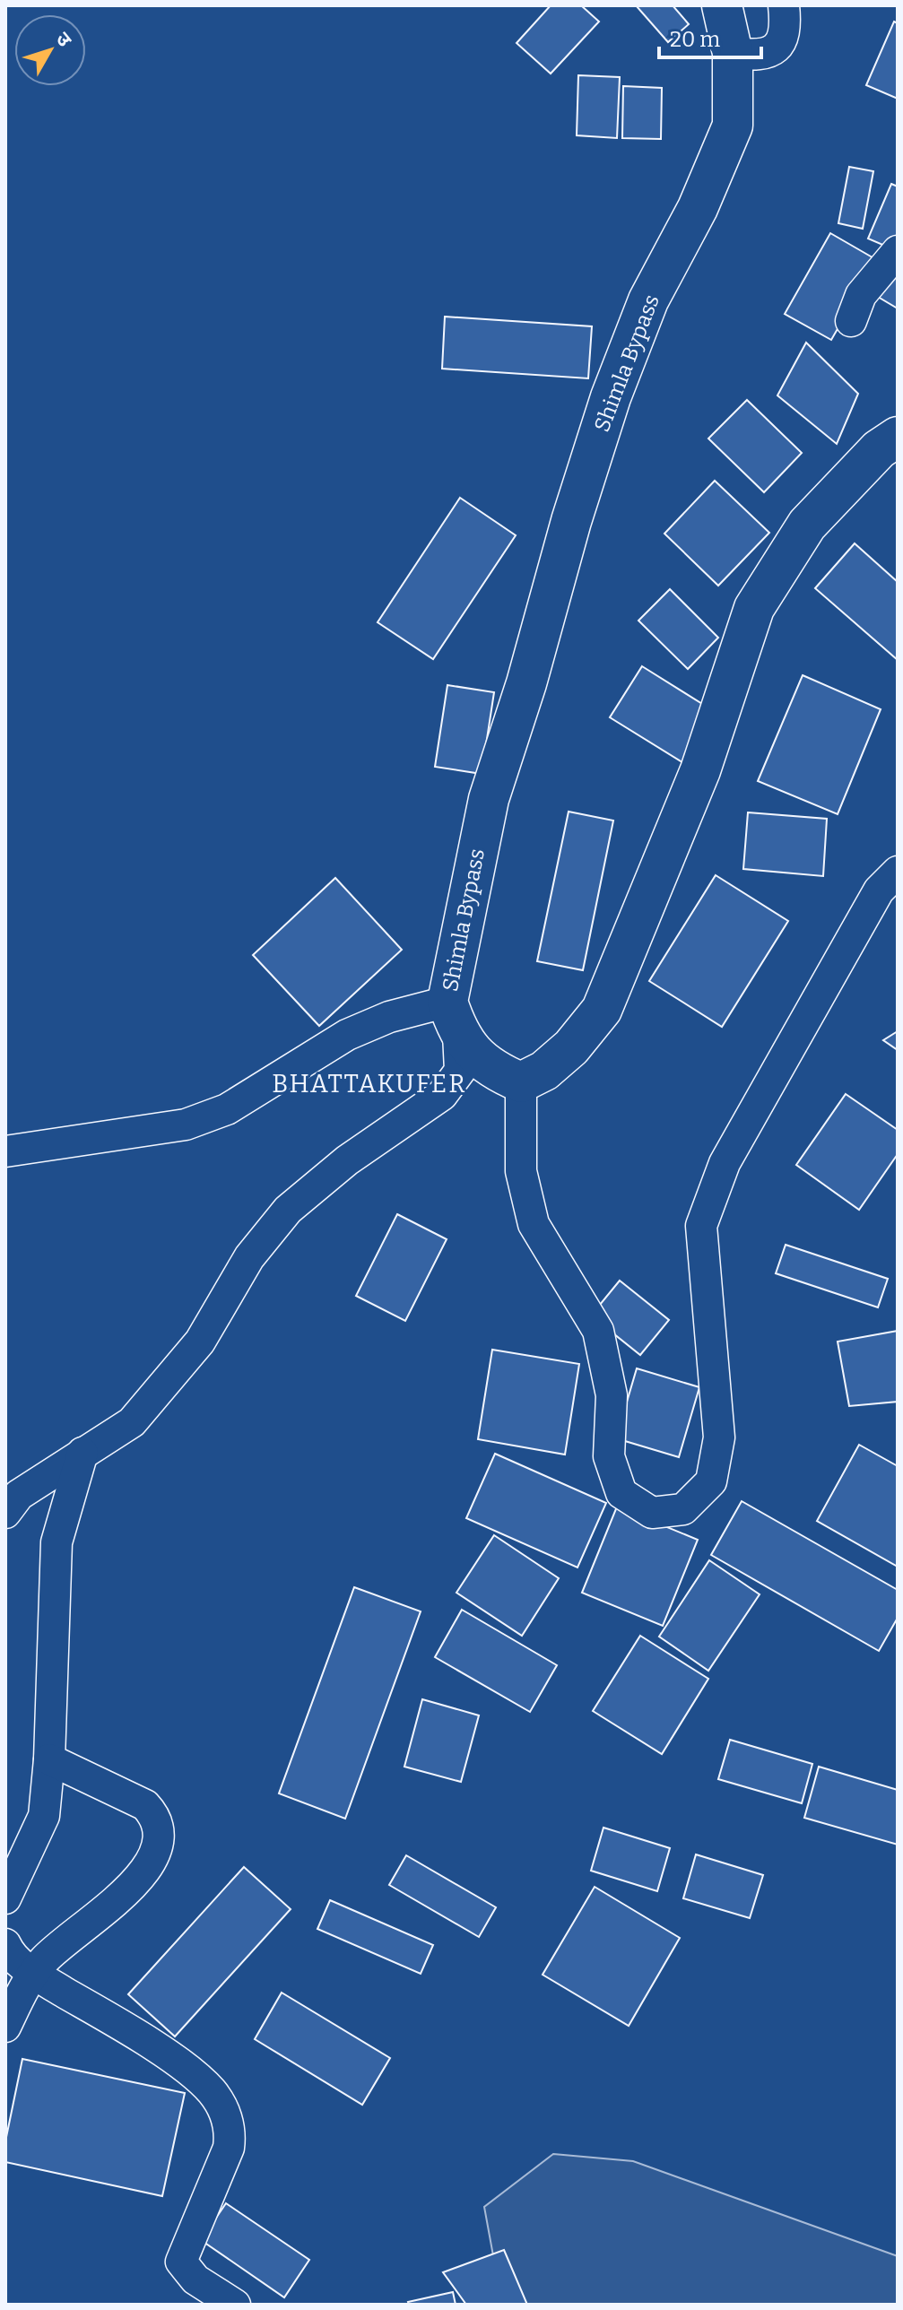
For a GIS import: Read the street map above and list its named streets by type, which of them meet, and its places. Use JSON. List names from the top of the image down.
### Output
{
  "streets": {
    "highway": ["Shimla Bypass"]
  },
  "districts": ["BHATTAKUFER"],
  "scale_bar": "20 m",
  "north": "top right"
}
